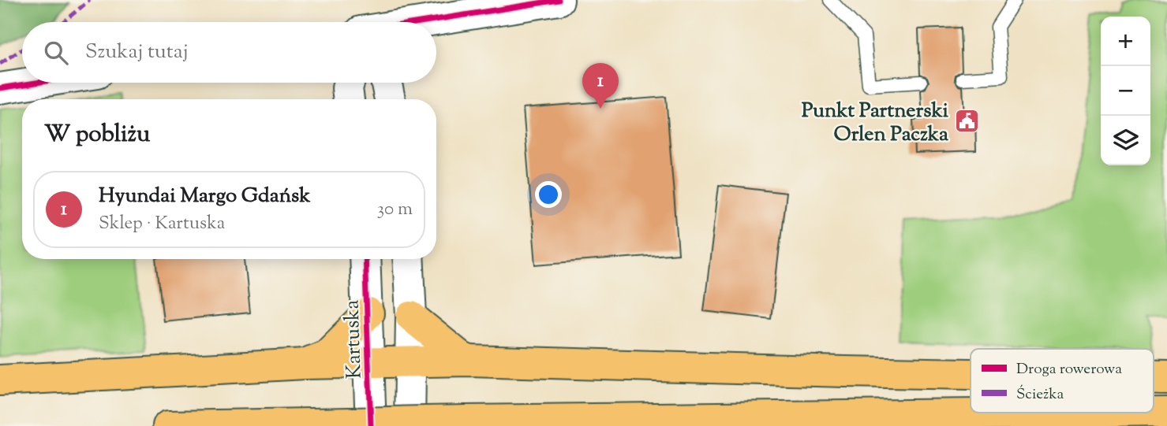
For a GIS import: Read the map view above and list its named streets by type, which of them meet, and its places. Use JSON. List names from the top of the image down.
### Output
{
  "streets": {
    "street": ["Kartuska"]
  },
  "places": {
    "public building": ["Punkt Partnerski Orlen Paczka"]
  },
  "legend": ["Droga rowerowa", "Ścieżka"],
  "page": {
    "map_buttons": ["+", "−"],
    "search": "Szukaj tutaj",
    "pins": "1",
    "heading": "W pobliżu",
    "list": [
      {
        "mark": "1",
        "name": "Hyundai Margo Gdańsk",
        "note": "Sklep · Kartuska",
        "value": "30 m"
      }
    ]
  }
}
